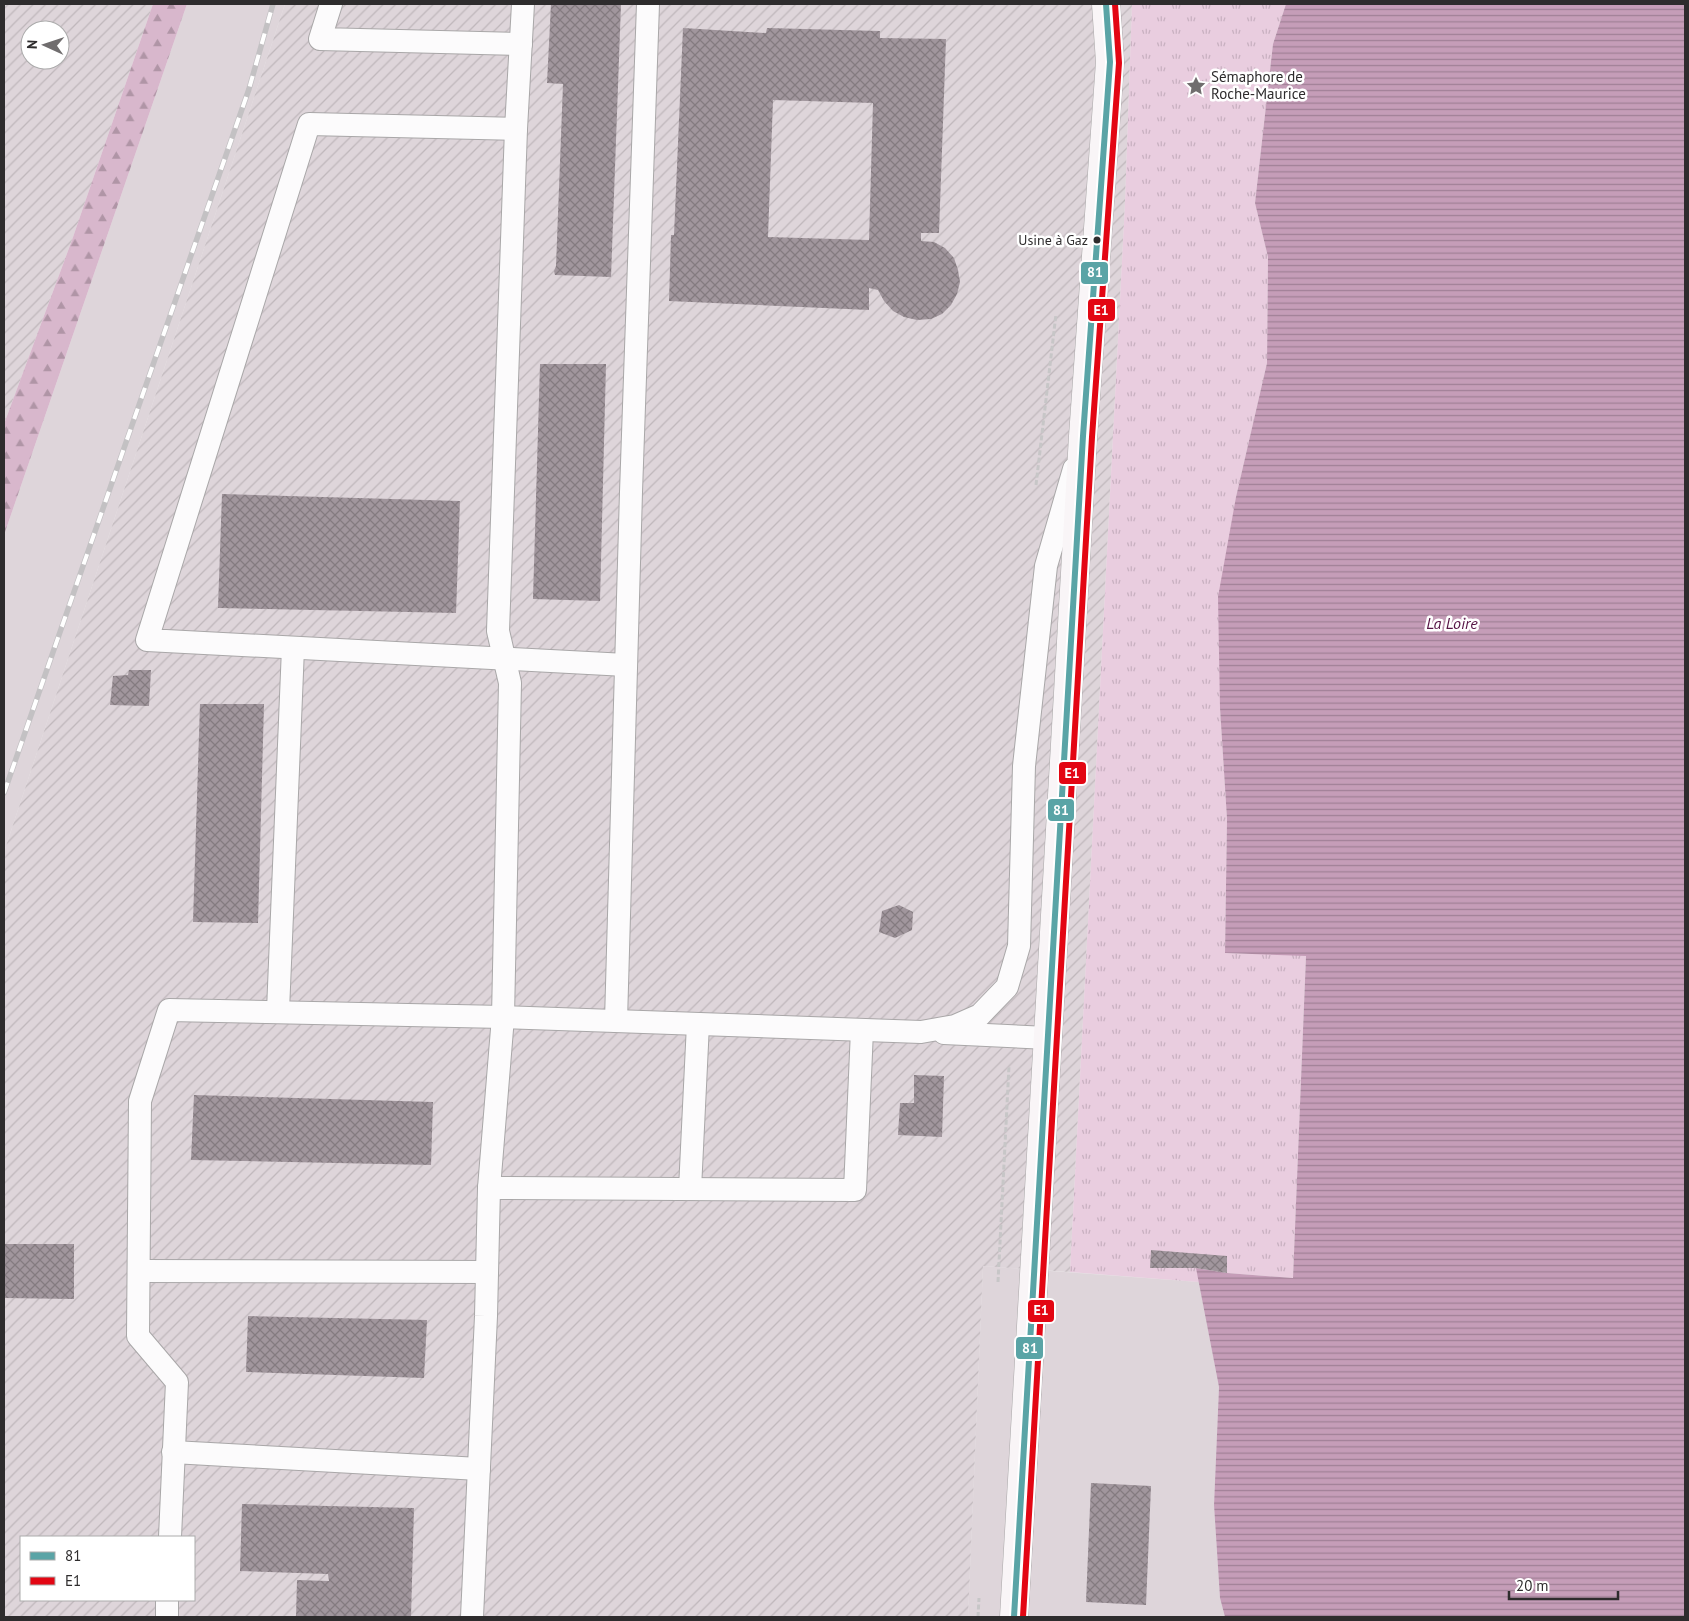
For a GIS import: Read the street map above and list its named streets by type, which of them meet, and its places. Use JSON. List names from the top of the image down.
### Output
{
  "water": ["La Loire"],
  "places": {
    "place": ["Sémaphore de Roche-Maurice"],
    "other": ["Usine à Gaz"]
  },
  "lines": ["transit line 81", "transit line E1"],
  "legend": ["81", "E1"],
  "scale_bar": "20 m",
  "north": "left"
}
